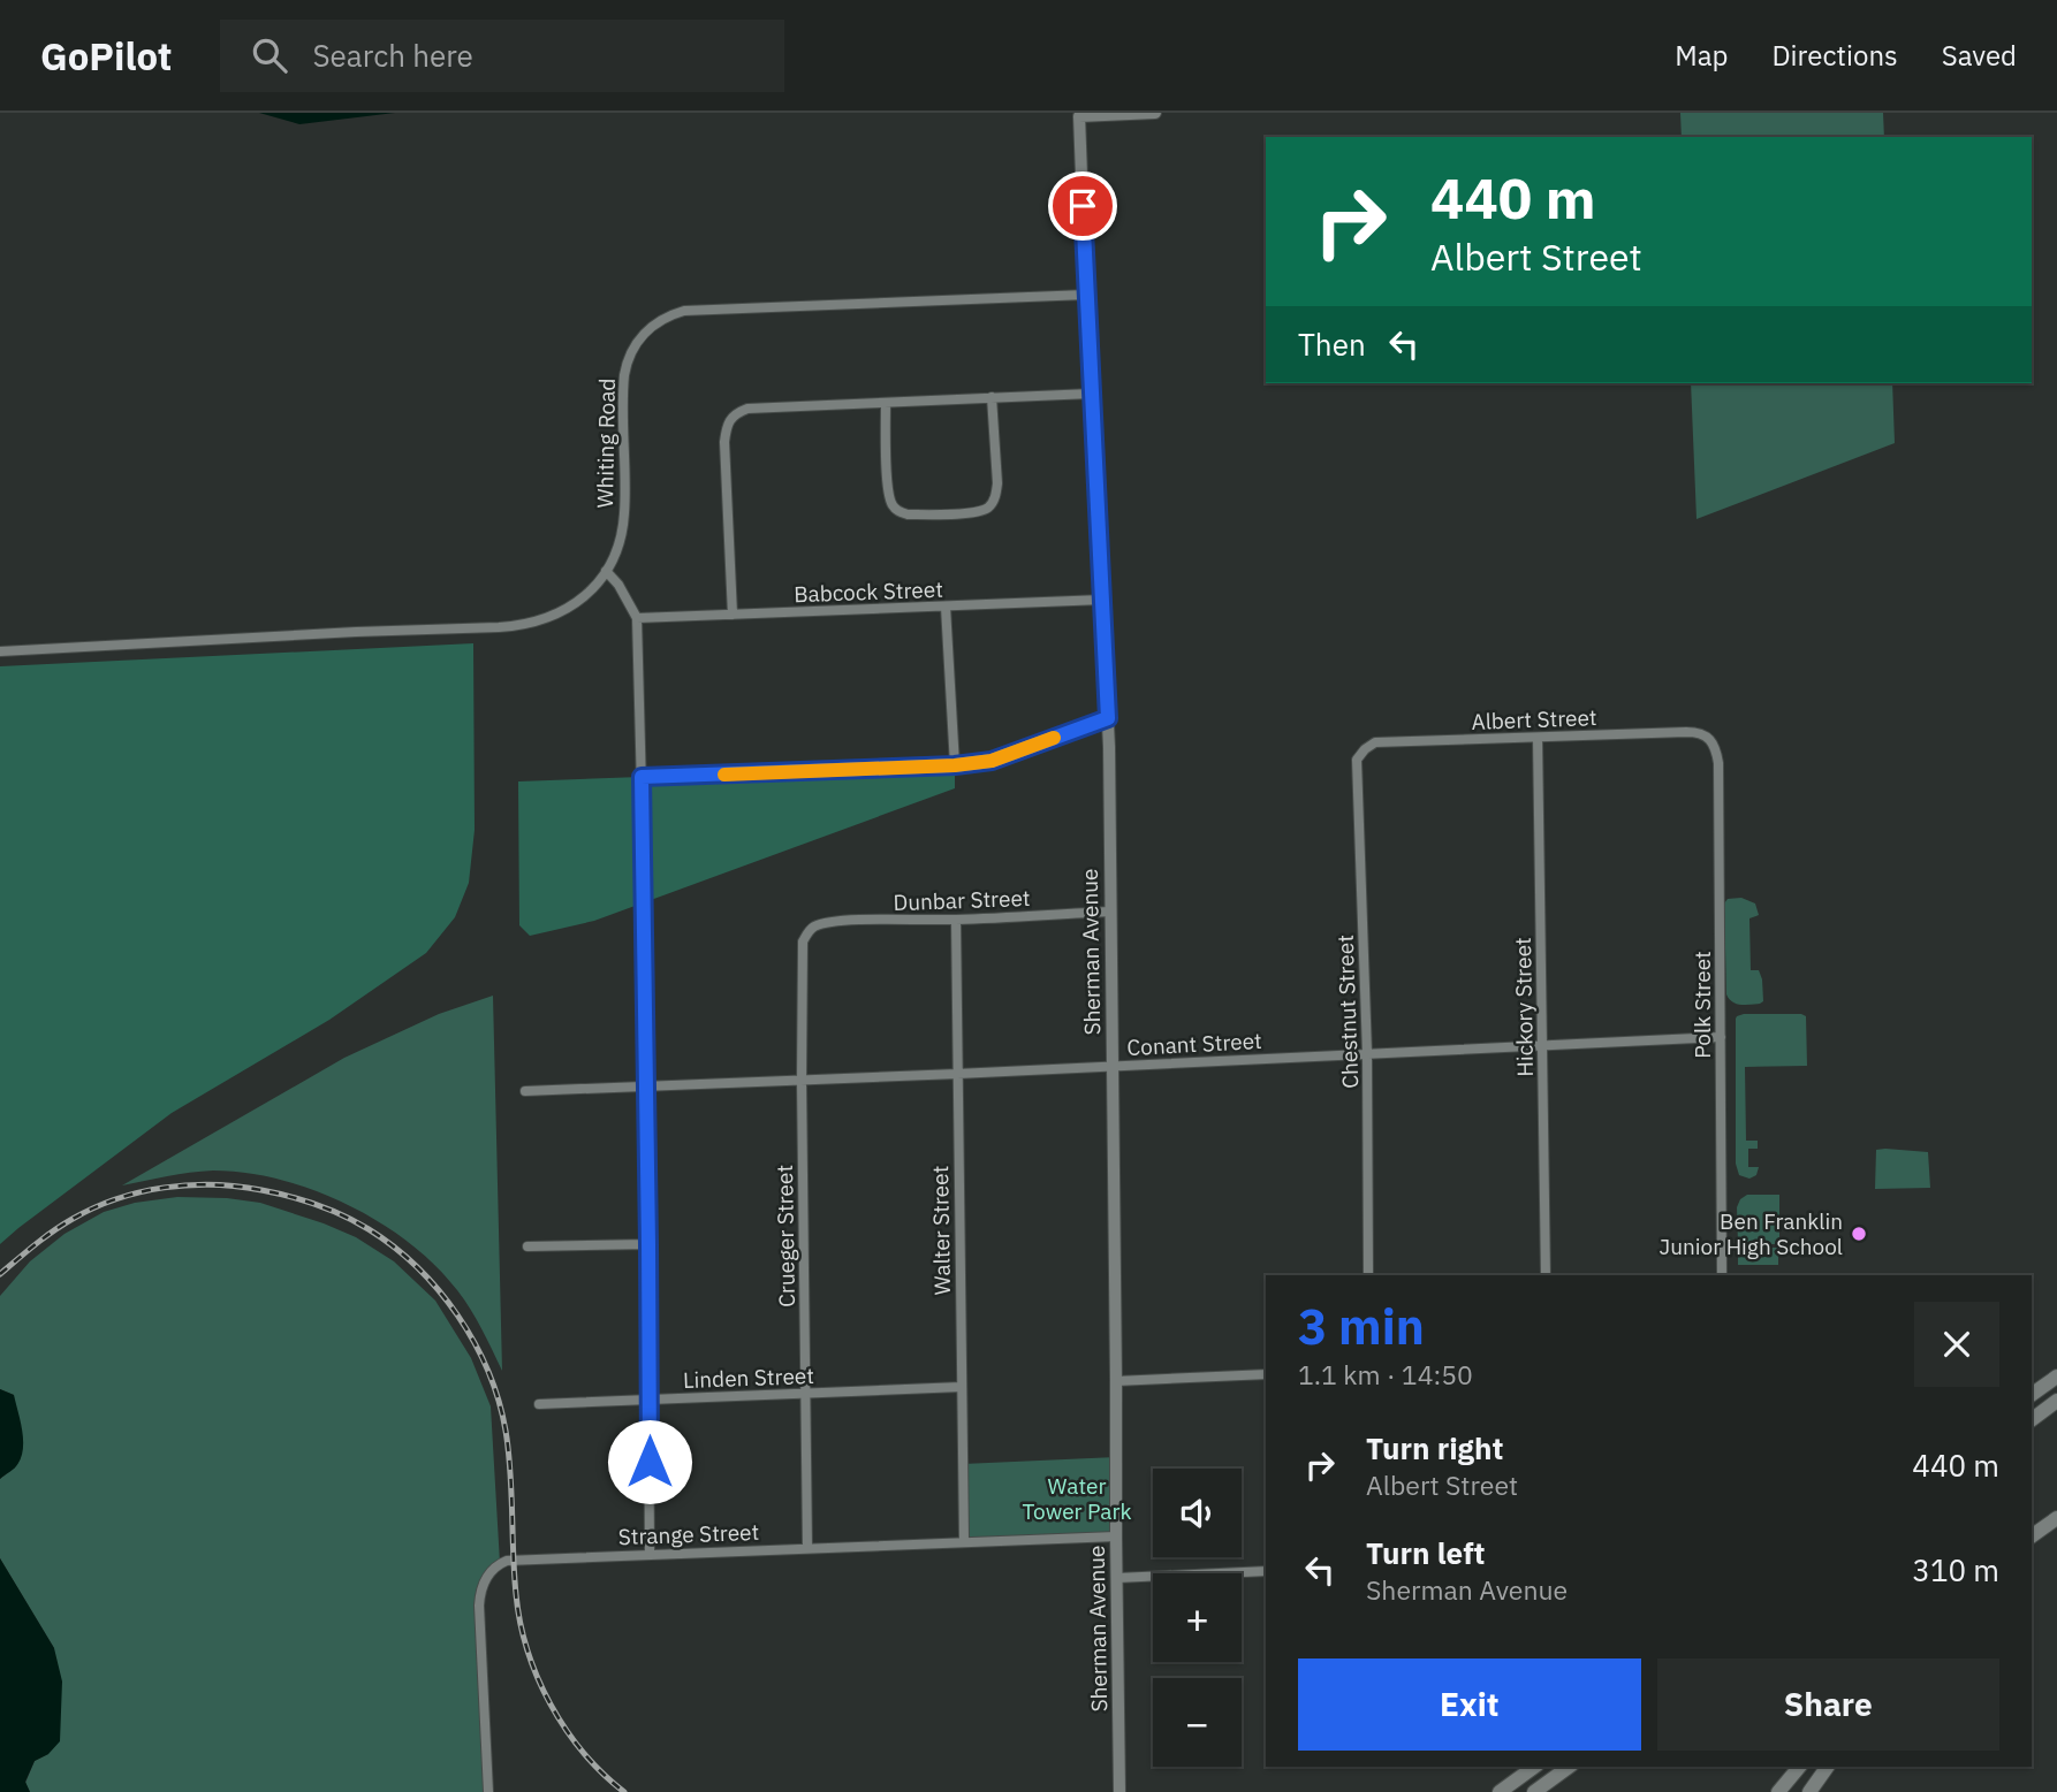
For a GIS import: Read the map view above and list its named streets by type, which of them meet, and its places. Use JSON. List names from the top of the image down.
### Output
{
  "streets": {
    "street": [
      "Whiting Road",
      "Babcock Street",
      "Albert Street",
      "Dunbar Street",
      "Sherman Avenue",
      "Polk Street",
      "Hickory Street",
      "Chestnut Street",
      "Conant Street",
      "Walter Street",
      "Crueger Street",
      "Linden Street",
      "Strange Street"
    ]
  },
  "crossings": [
    ["Whiting Road", "Sherman Avenue"],
    ["Babcock Street", "Sherman Avenue"],
    ["Albert Street", "Polk Street"],
    ["Albert Street", "Hickory Street"],
    ["Albert Street", "Chestnut Street"],
    ["Dunbar Street", "Sherman Avenue"],
    ["Dunbar Street", "Walter Street"],
    ["Dunbar Street", "Crueger Street"],
    ["Sherman Avenue", "Conant Street"],
    ["Sherman Avenue", "Strange Street"],
    ["Polk Street", "Conant Street"],
    ["Hickory Street", "Conant Street"],
    ["Chestnut Street", "Conant Street"],
    ["Conant Street", "Walter Street"],
    ["Conant Street", "Crueger Street"],
    ["Walter Street", "Linden Street"],
    ["Walter Street", "Strange Street"],
    ["Crueger Street", "Linden Street"],
    ["Crueger Street", "Strange Street"]
  ],
  "parks": ["Water Tower Park"],
  "places": ["Ben Franklin Junior High School"],
  "page": {
    "header": "GoPilot",
    "search": "Search here",
    "nav": ["Map", "Directions", "Saved"],
    "turn": ["440 m", "Albert Street"],
    "then": "Then",
    "heading": ["3 min", "1.1 km · 14:50"],
    "list": [
      {
        "name": "Turn right",
        "note": "Albert Street",
        "value": "440 m"
      },
      {
        "name": "Turn left",
        "note": "Sherman Avenue",
        "value": "310 m"
      }
    ],
    "map_buttons": ["+", "−"],
    "buttons": ["Exit", "Share"]
  }
}
